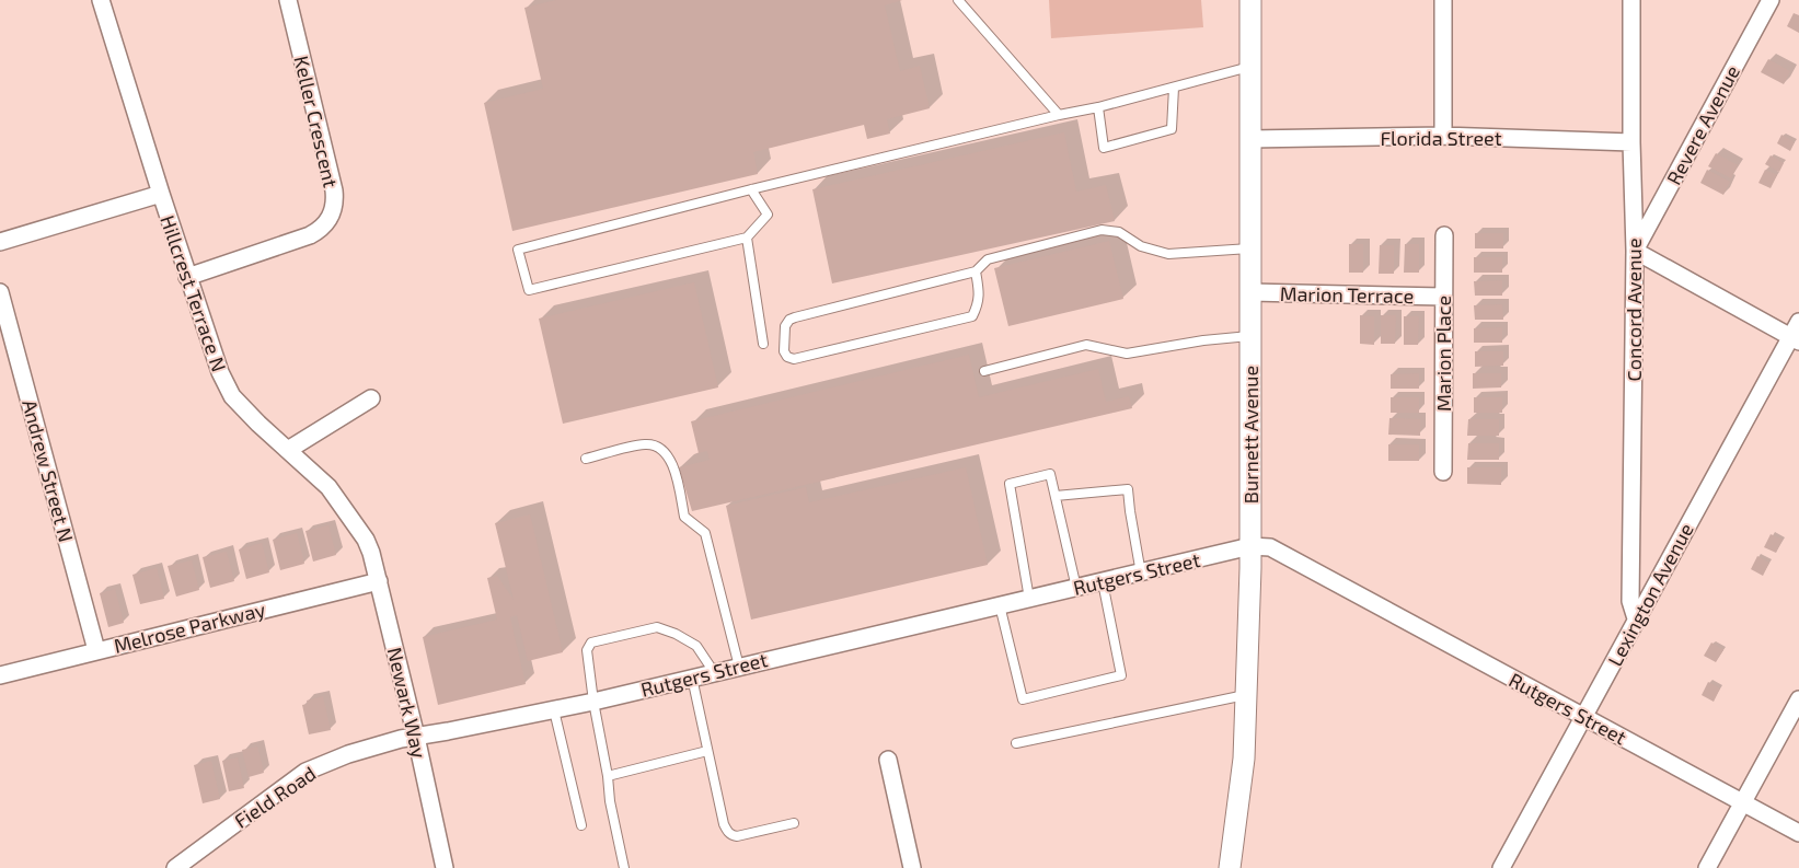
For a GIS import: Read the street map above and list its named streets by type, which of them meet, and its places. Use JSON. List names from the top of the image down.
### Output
{
  "streets": {
    "street": [
      "Keller Crescent",
      "Revere Avenue",
      "Florida Street",
      "Hillcrest Terrace N",
      "Marion Terrace",
      "Concord Avenue",
      "Marion Place",
      "Burnett Avenue",
      "Andrew Street N",
      "Rutgers Street",
      "Lexington Avenue",
      "Melrose Parkway",
      "Newark Way",
      "Field Road"
    ]
  },
  "crossings": [
    ["Keller Crescent", "Hillcrest Terrace N"],
    ["Revere Avenue", "Concord Avenue"],
    ["Florida Street", "Concord Avenue"],
    ["Florida Street", "Burnett Avenue"],
    ["Hillcrest Terrace N", "Newark Way"],
    ["Marion Terrace", "Marion Place"],
    ["Marion Terrace", "Burnett Avenue"],
    ["Concord Avenue", "Lexington Avenue"],
    ["Burnett Avenue", "Rutgers Street"],
    ["Andrew Street N", "Melrose Parkway"],
    ["Rutgers Street", "Lexington Avenue"],
    ["Rutgers Street", "Newark Way"],
    ["Rutgers Street", "Field Road"],
    ["Melrose Parkway", "Newark Way"],
    ["Newark Way", "Field Road"]
  ]
}
